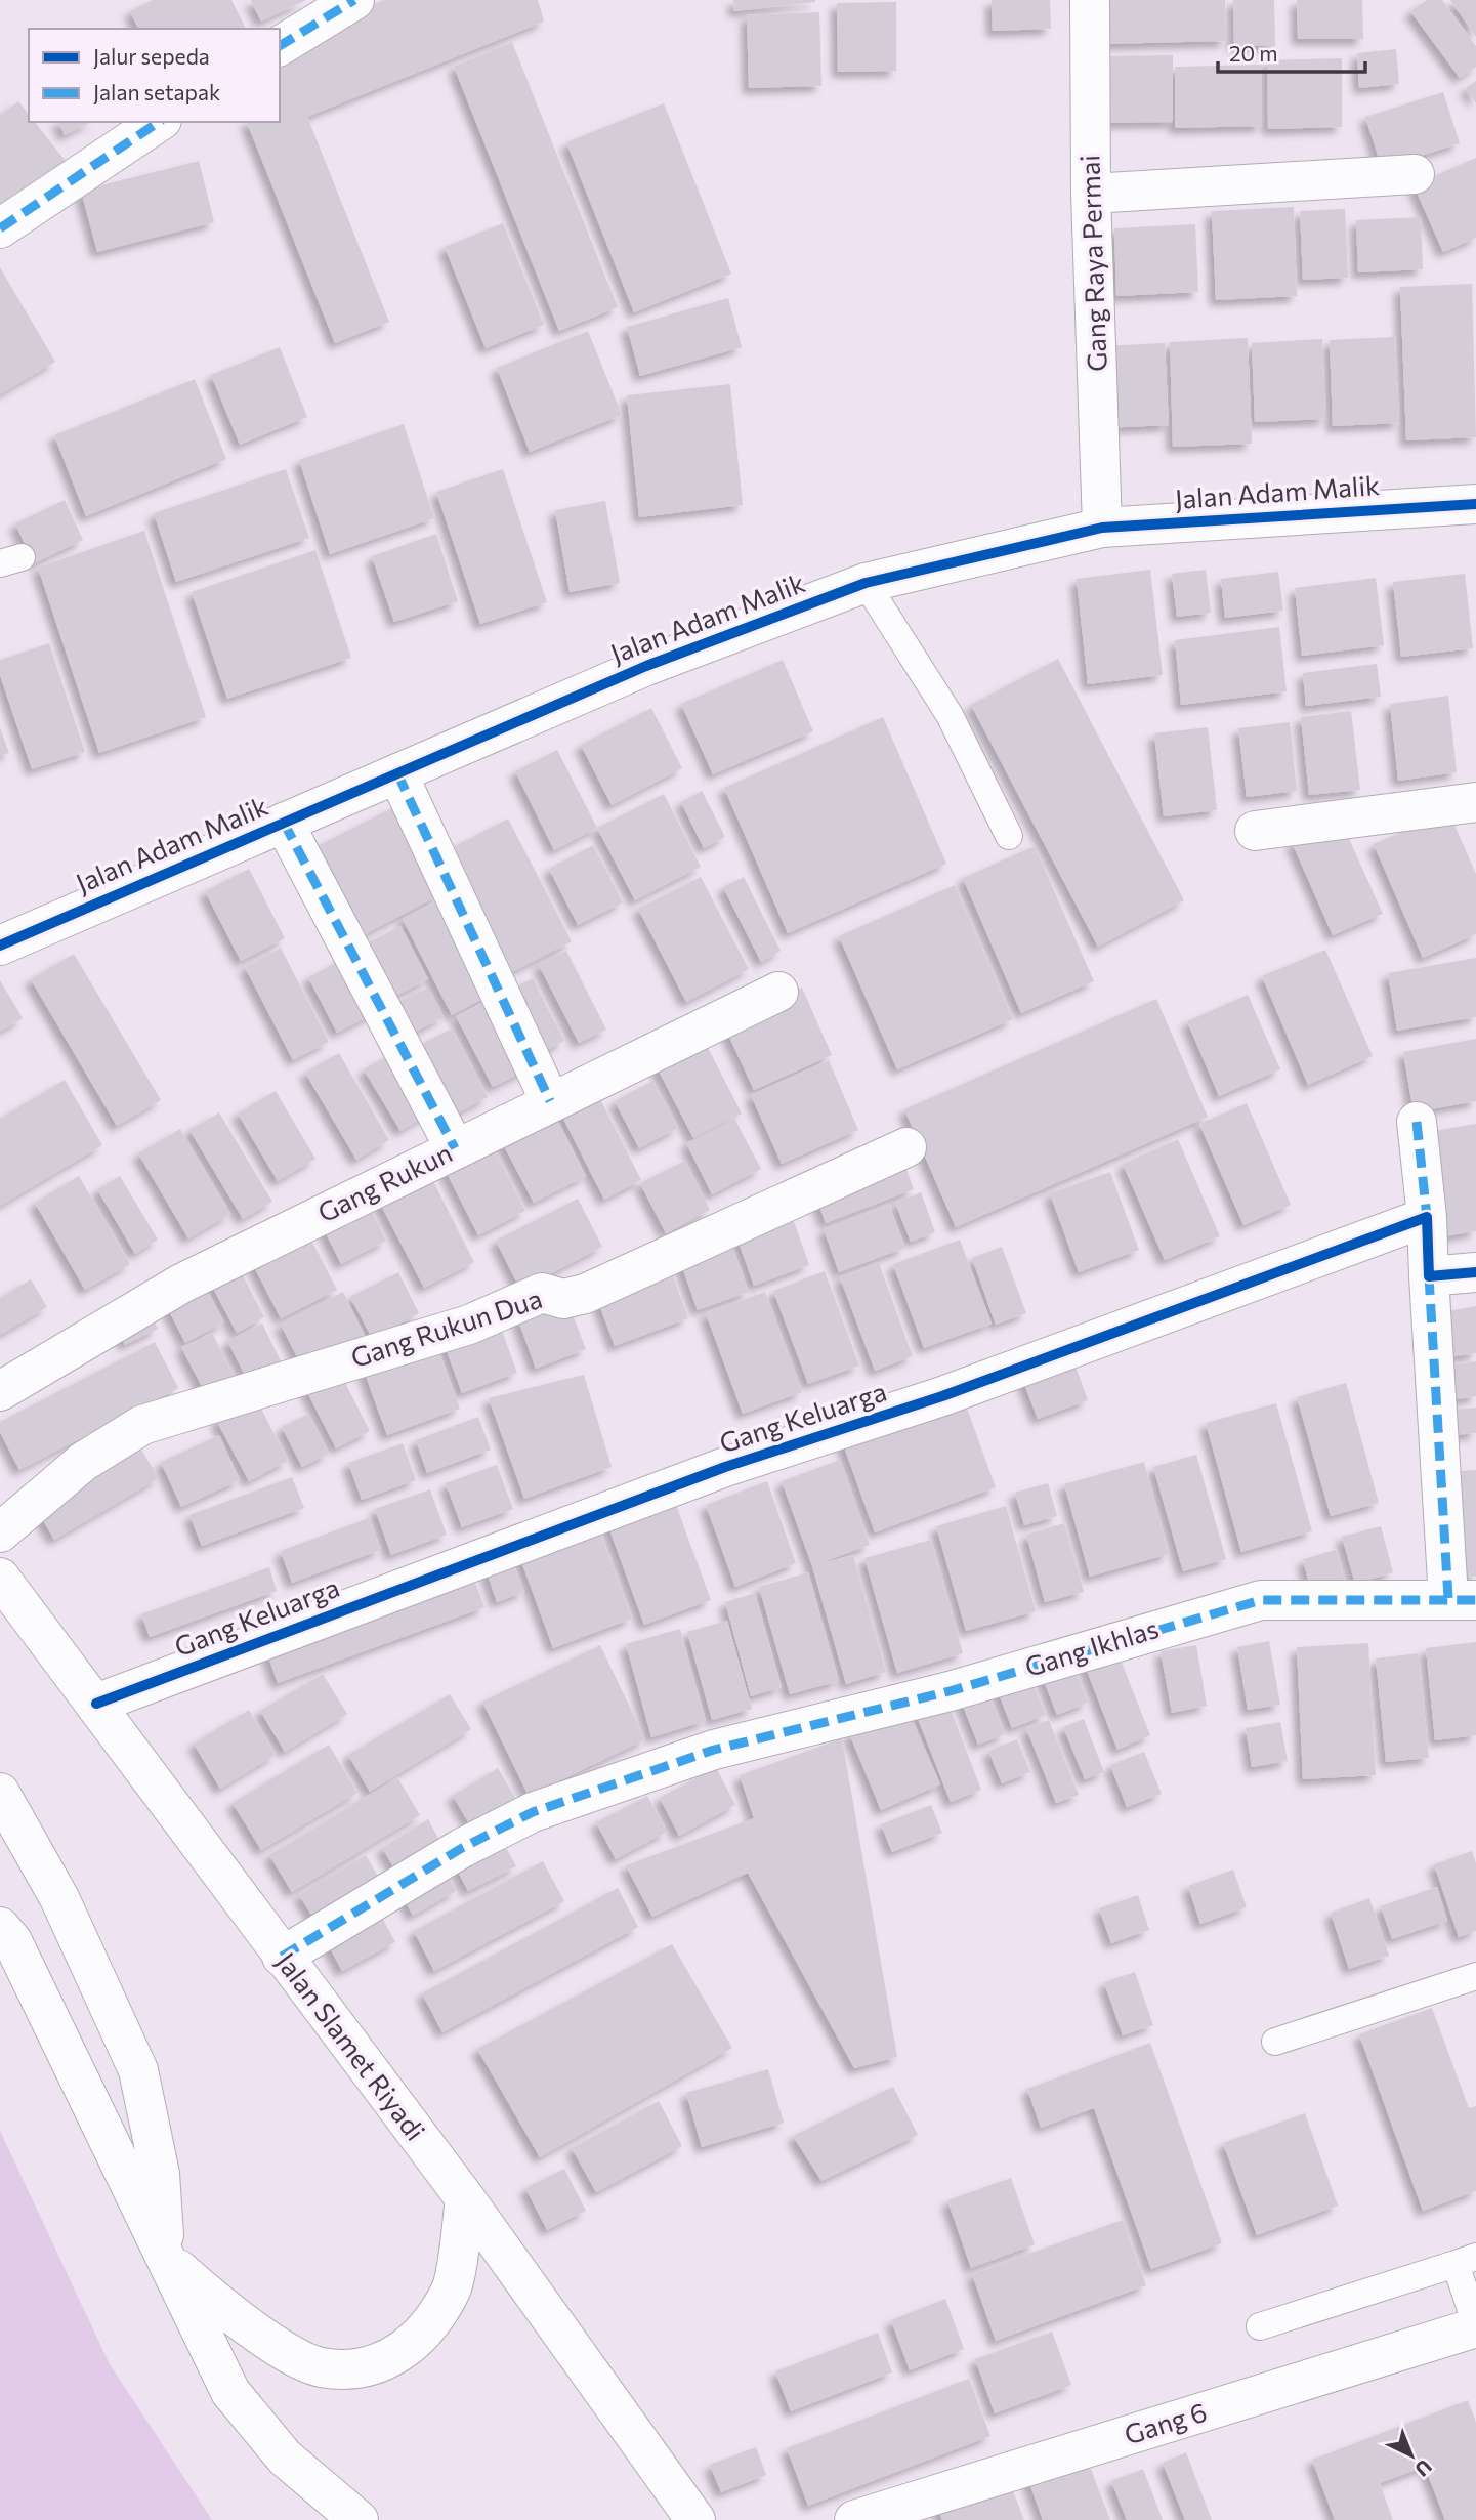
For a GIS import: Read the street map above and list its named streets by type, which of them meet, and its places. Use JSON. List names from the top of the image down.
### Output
{
  "streets": {
    "main road": [
      "Gang Raya Permai",
      "Jalan Adam Malik",
      "Gang Rukun",
      "Gang Rukun Dua",
      "Gang Keluarga",
      "Gang Ikhlas",
      "Jalan Slamet Riyadi",
      "Gang 6"
    ]
  },
  "crossings": [
    ["Gang Raya Permai", "Jalan Adam Malik"],
    ["Gang Keluarga", "Jalan Slamet Riyadi"],
    ["Gang Ikhlas", "Jalan Slamet Riyadi"]
  ],
  "legend": ["Jalur sepeda", "Jalan setapak"],
  "scale_bar": "20 m",
  "north": "bottom right"
}
